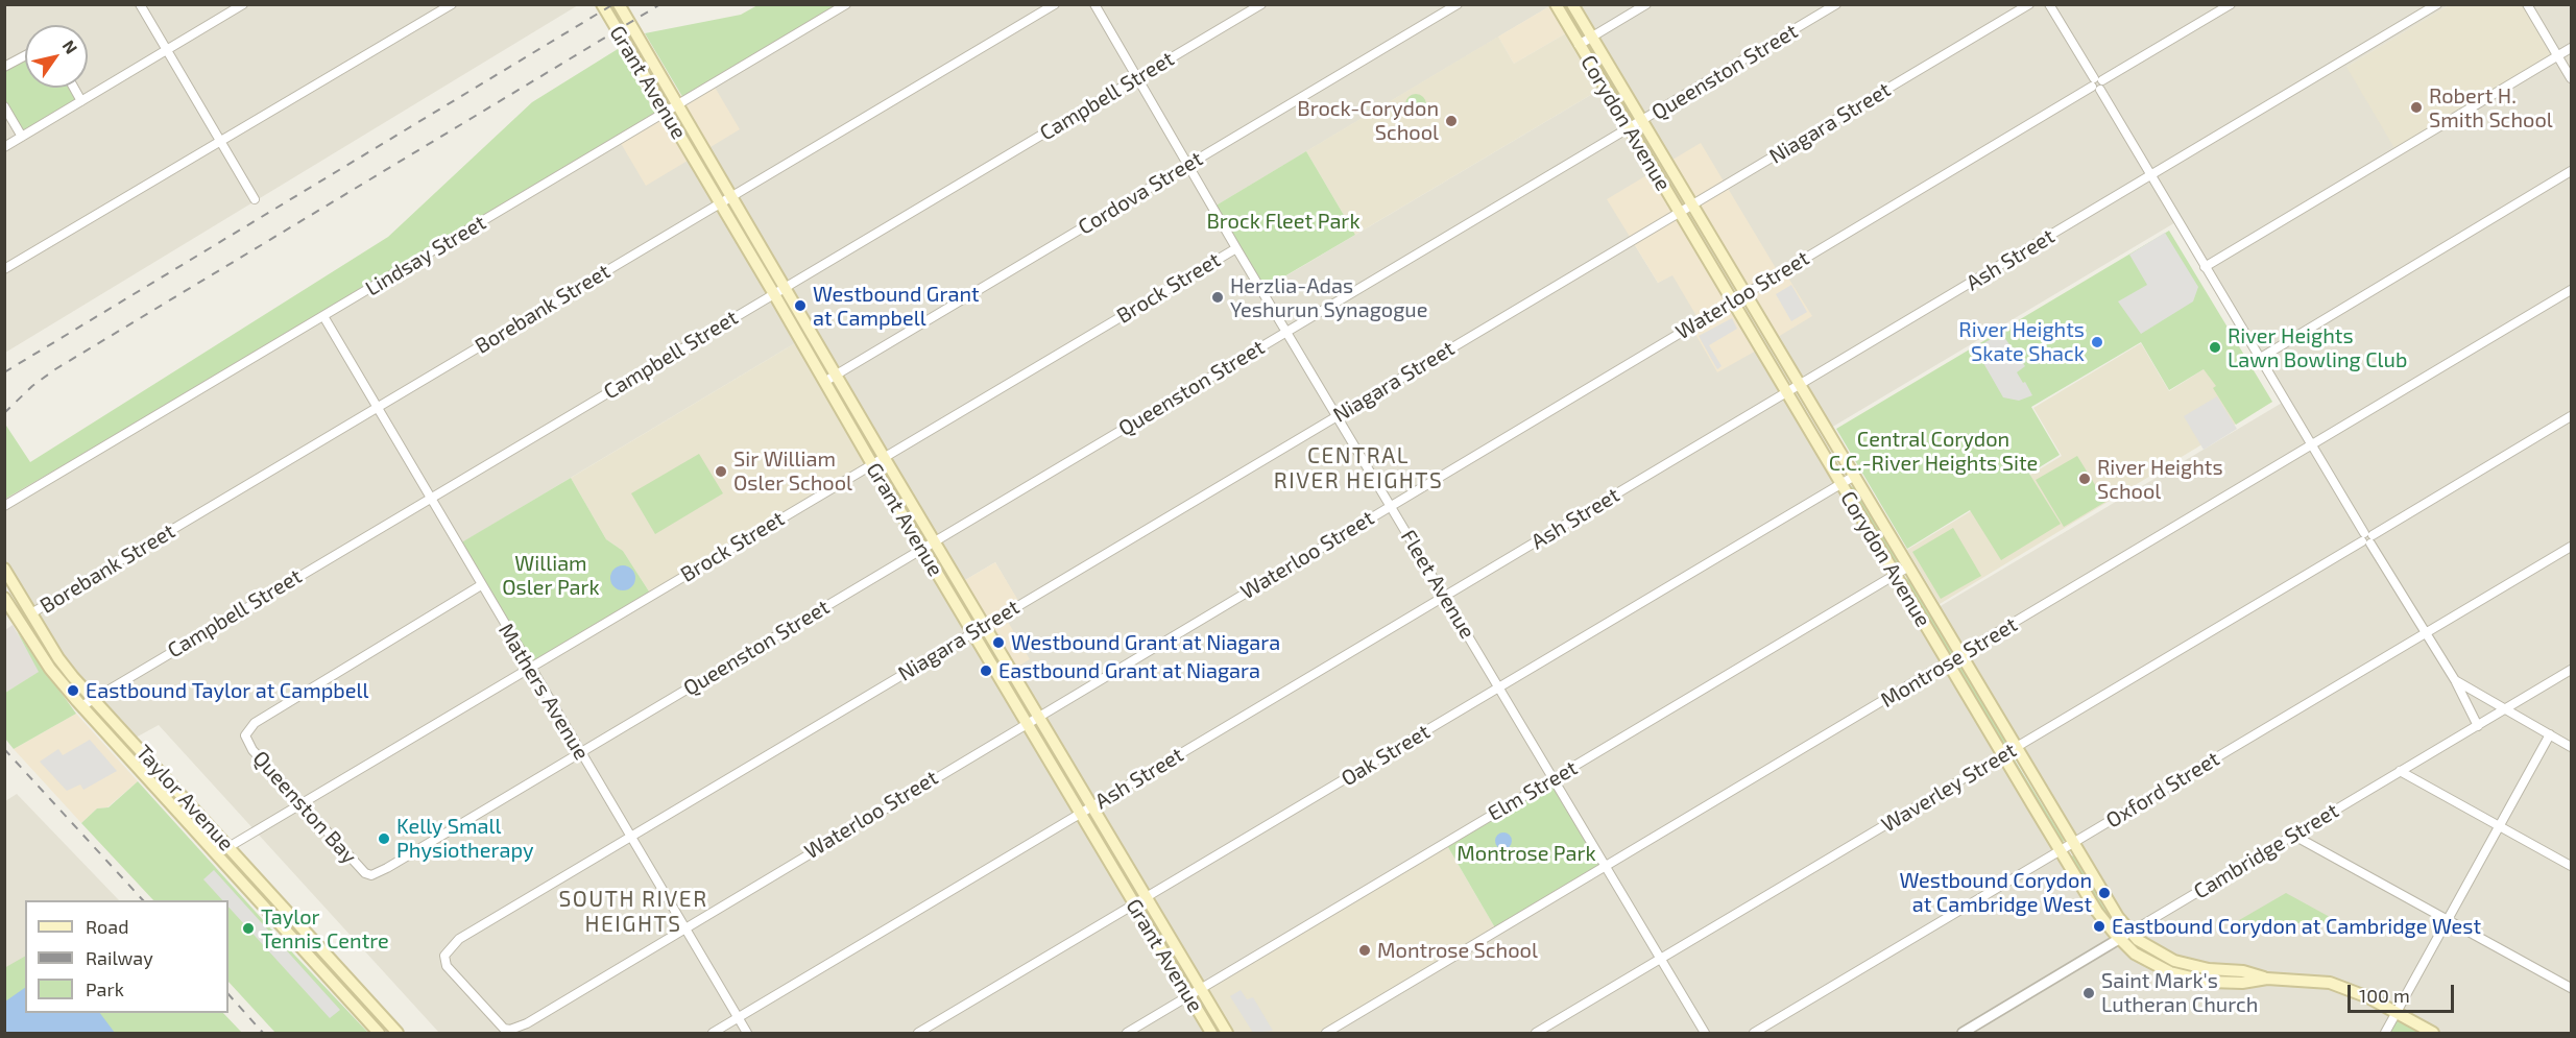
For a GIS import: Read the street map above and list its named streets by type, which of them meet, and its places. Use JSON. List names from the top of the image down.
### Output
{
  "streets": {
    "main road": ["Grant Avenue", "Corydon Avenue", "Taylor Avenue"],
    "street": [
      "Queenston Street",
      "Campbell Street",
      "Niagara Street",
      "Cordova Street",
      "Lindsay Street",
      "Ash Street",
      "Brock Street",
      "Waterloo Street",
      "Borebank Street",
      "Fleet Avenue",
      "Montrose Street",
      "Mathers Avenue",
      "Oak Street",
      "Waverley Street",
      "Oxford Street",
      "Elm Street",
      "Queenston Bay",
      "Cambridge Street"
    ]
  },
  "crossings": [
    ["Queenston Street", "Grant Avenue"],
    ["Queenston Street", "Corydon Avenue"],
    ["Queenston Street", "Fleet Avenue"],
    ["Queenston Street", "Mathers Avenue"],
    ["Queenston Street", "Queenston Bay"],
    ["Grant Avenue", "Campbell Street"],
    ["Grant Avenue", "Niagara Street"],
    ["Grant Avenue", "Cordova Street"],
    ["Grant Avenue", "Lindsay Street"],
    ["Grant Avenue", "Ash Street"],
    ["Grant Avenue", "Brock Street"],
    ["Grant Avenue", "Waterloo Street"],
    ["Grant Avenue", "Borebank Street"],
    ["Grant Avenue", "Oak Street"],
    ["Grant Avenue", "Elm Street"],
    ["Campbell Street", "Fleet Avenue"],
    ["Campbell Street", "Mathers Avenue"],
    ["Campbell Street", "Taylor Avenue"],
    ["Corydon Avenue", "Niagara Street"],
    ["Corydon Avenue", "Ash Street"],
    ["Corydon Avenue", "Waterloo Street"],
    ["Corydon Avenue", "Montrose Street"],
    ["Corydon Avenue", "Oak Street"],
    ["Corydon Avenue", "Waverley Street"],
    ["Corydon Avenue", "Oxford Street"],
    ["Corydon Avenue", "Elm Street"],
    ["Corydon Avenue", "Cambridge Street"],
    ["Niagara Street", "Waterloo Street"],
    ["Niagara Street", "Fleet Avenue"],
    ["Niagara Street", "Mathers Avenue"],
    ["Cordova Street", "Fleet Avenue"],
    ["Lindsay Street", "Mathers Avenue"],
    ["Ash Street", "Fleet Avenue"],
    ["Ash Street", "Mathers Avenue"],
    ["Brock Street", "Fleet Avenue"],
    ["Brock Street", "Mathers Avenue"],
    ["Brock Street", "Taylor Avenue"],
    ["Brock Street", "Queenston Bay"],
    ["Waterloo Street", "Fleet Avenue"],
    ["Waterloo Street", "Mathers Avenue"],
    ["Borebank Street", "Mathers Avenue"],
    ["Borebank Street", "Taylor Avenue"],
    ["Fleet Avenue", "Montrose Street"],
    ["Fleet Avenue", "Oak Street"],
    ["Fleet Avenue", "Waverley Street"],
    ["Fleet Avenue", "Elm Street"],
    ["Mathers Avenue", "Queenston Bay"]
  ],
  "districts": ["CENTRAL RIVER HEIGHTS", "SOUTH RIVER HEIGHTS"],
  "parks": [
    "Brock Fleet Park",
    "Central Corydon C.C.-River Heights Site",
    "William Osler Park",
    "Montrose Park"
  ],
  "places": [
    "Robert H. Smith School",
    "Brock-Corydon School",
    "Herzlia-Adas Yeshurun Synagogue",
    "Westbound Grant at Campbell",
    "River Heights Skate Shack",
    "River Heights Lawn Bowling Club",
    "Sir William Osler School",
    "River Heights School",
    "Westbound Grant at Niagara",
    "Eastbound Grant at Niagara",
    "Eastbound Taylor at Campbell",
    "Kelly Small Physiotherapy",
    "Westbound Corydon at Cambridge West",
    "Eastbound Corydon at Cambridge West",
    "Taylor Tennis Centre",
    "Montrose School",
    "Saint Mark's Lutheran Church"
  ],
  "legend": ["Road", "Railway", "Park"],
  "scale_bar": "100 m",
  "north": "top right"
}
